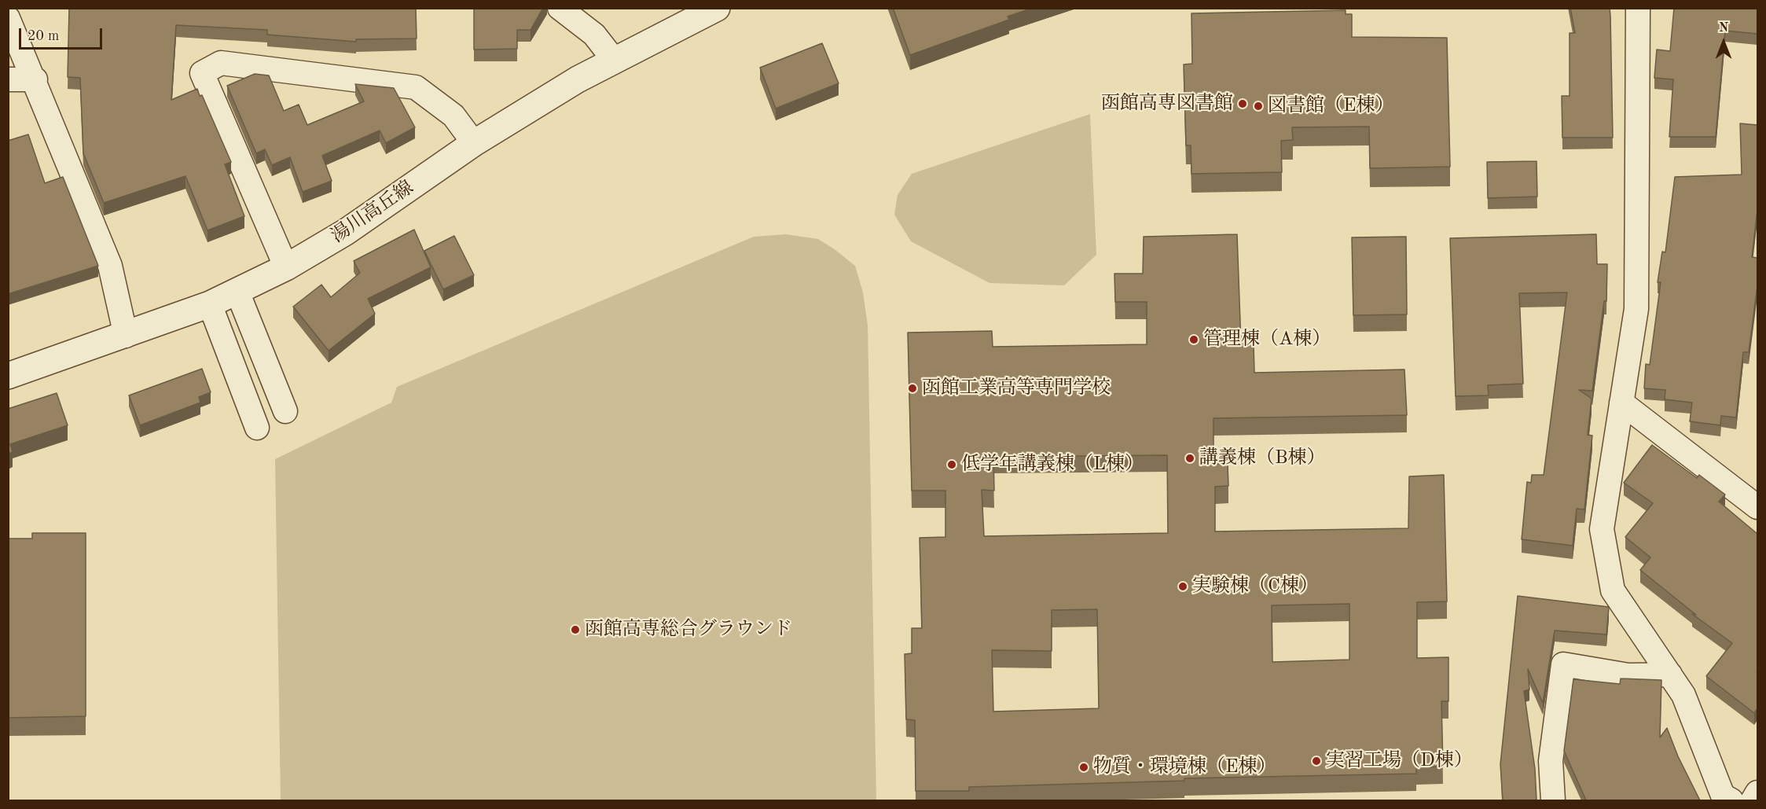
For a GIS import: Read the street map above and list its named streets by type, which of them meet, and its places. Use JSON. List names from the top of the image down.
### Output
{
  "streets": {
    "street": ["湯川高丘線"]
  },
  "places": [
    "函館高専図書館",
    "図書館（E棟）",
    "管理棟（A棟）",
    "函館工業高等専門学校",
    "講義棟（B棟）",
    "低学年講義棟（L棟）",
    "実験棟（C棟）",
    "函館高専総合グラウンド",
    "実習工場（D棟）",
    "物質・環境棟（E棟）"
  ],
  "scale_bar": "20 m",
  "north": "top"
}
